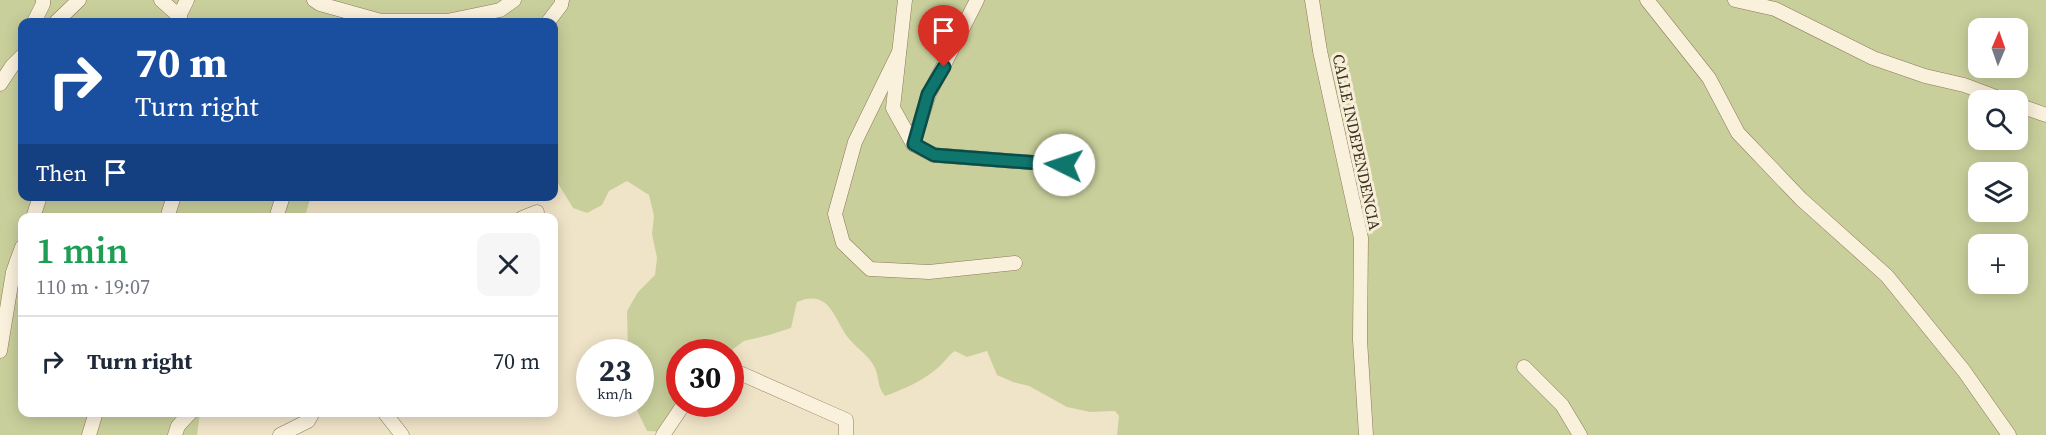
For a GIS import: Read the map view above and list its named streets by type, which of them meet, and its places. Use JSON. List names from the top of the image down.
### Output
{
  "streets": {
    "street": ["CALLE INDEPENDENCIA"]
  },
  "north": "top",
  "page": {
    "map_buttons": "+",
    "turn": ["70 m", "Turn right"],
    "then": "Then",
    "heading": ["1 min", "110 m · 19:07"],
    "list": [
      {
        "name": "Turn right",
        "value": "70 m"
      }
    ],
    "speed": "23 km/h",
    "limit": "30"
  }
}
